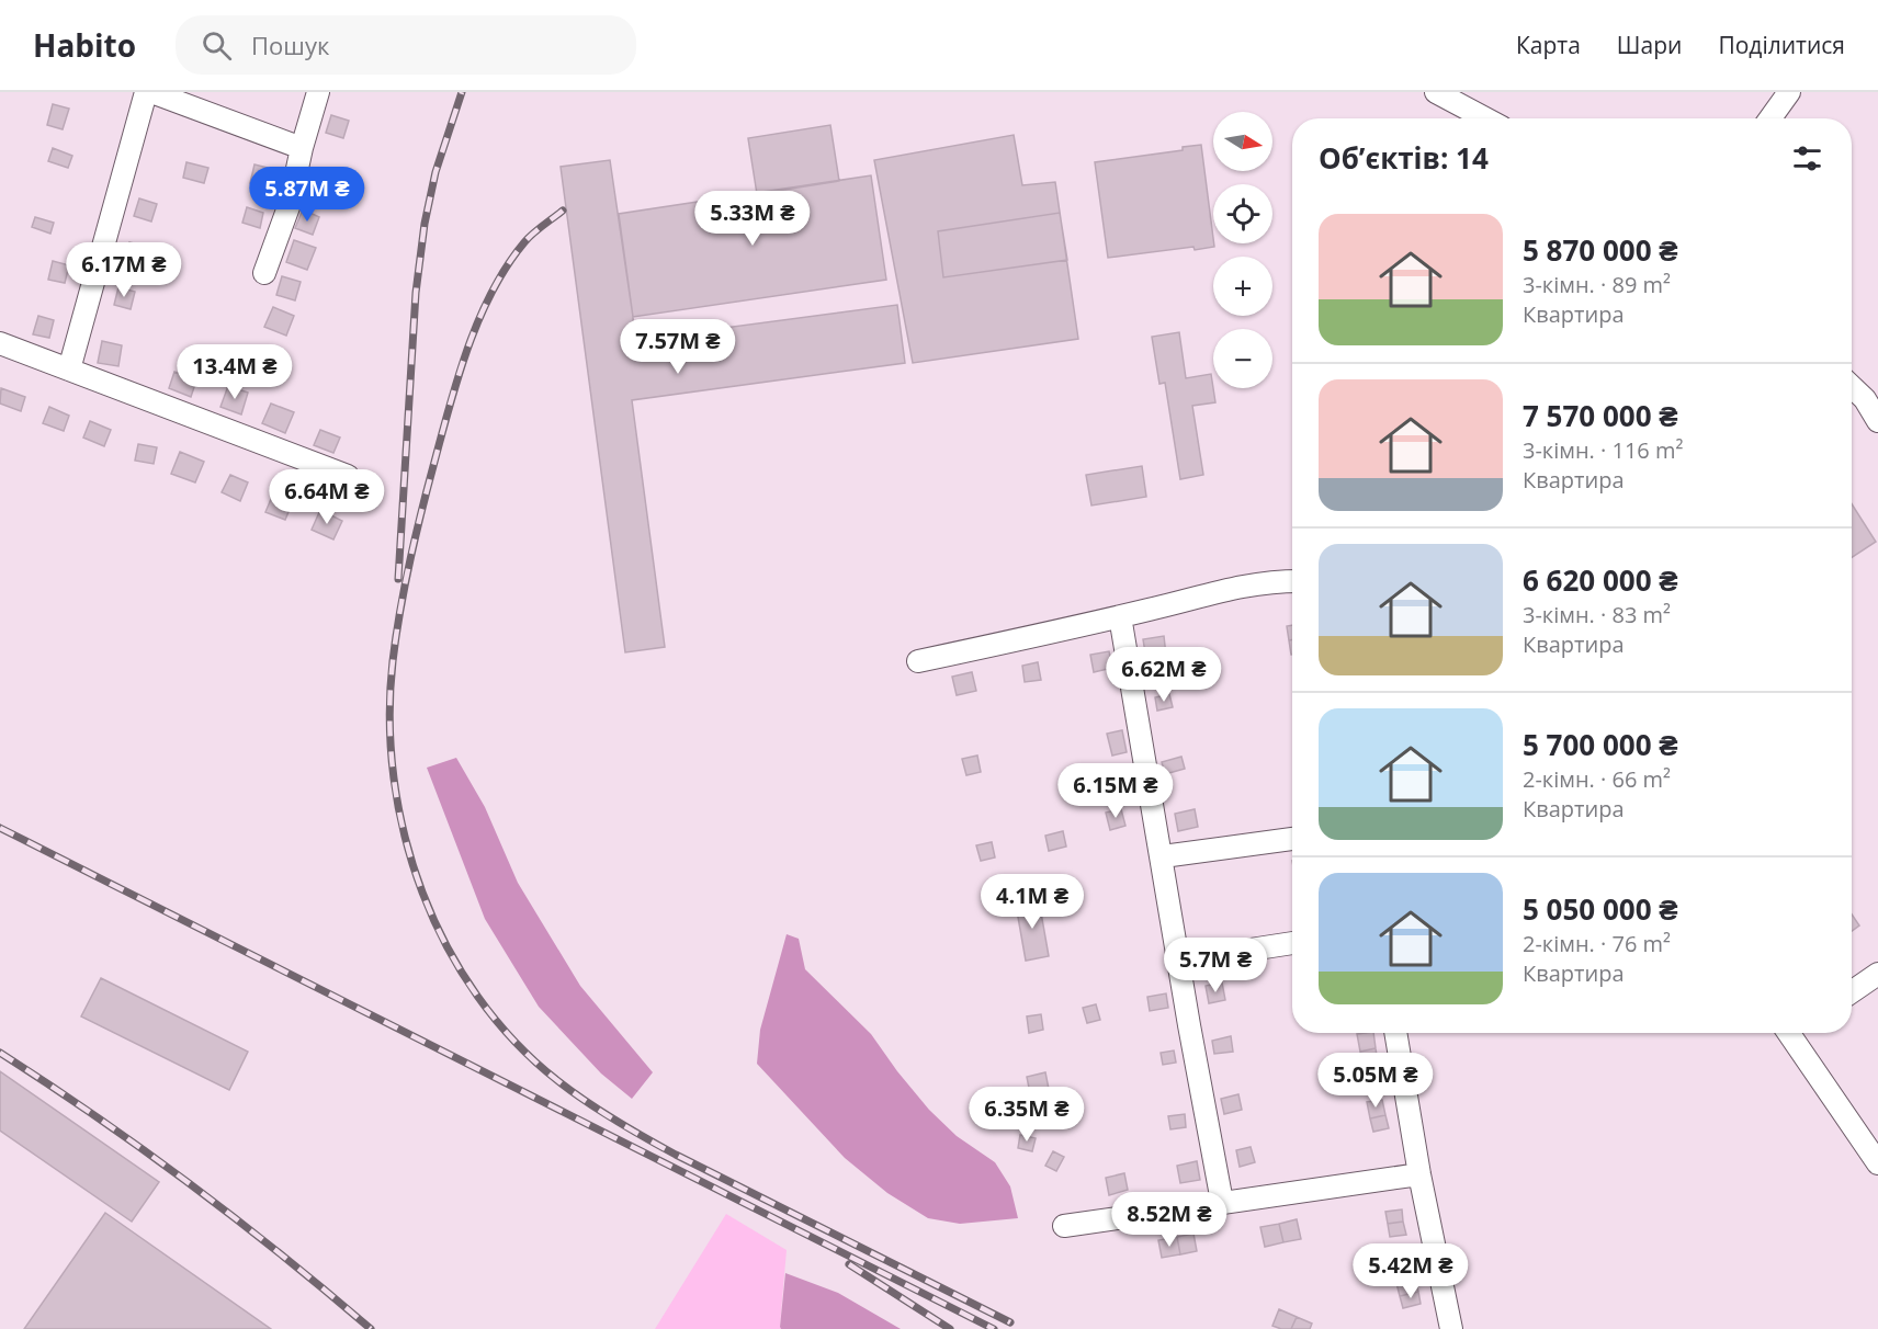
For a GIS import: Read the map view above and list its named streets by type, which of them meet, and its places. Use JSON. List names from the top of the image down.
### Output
{
  "north": "right",
  "page": {
    "header": "Habito",
    "search": "Пошук",
    "nav": ["Карта", "Шари", "Поділитися"],
    "map_buttons": ["+", "−"],
    "heading": "Об’єктів: 14",
    "price": [
      "5.87M ₴",
      "5.33M ₴",
      "6.17M ₴",
      "7.57M ₴",
      "13.4M ₴",
      "6.64M ₴",
      "6.62M ₴",
      "6.15M ₴",
      "4.1M ₴",
      "5.7M ₴",
      "5.05M ₴",
      "6.35M ₴",
      "8.52M ₴",
      "5.42M ₴"
    ],
    "list": [
      {
        "name": "5 870 000 ₴",
        "note": "3-кімн. · 89 m² · Квартира"
      },
      {
        "name": "7 570 000 ₴",
        "note": "3-кімн. · 116 m² · Квартира"
      },
      {
        "name": "6 620 000 ₴",
        "note": "3-кімн. · 83 m² · Квартира"
      },
      {
        "name": "5 700 000 ₴",
        "note": "2-кімн. · 66 m² · Квартира"
      },
      {
        "name": "5 050 000 ₴",
        "note": "2-кімн. · 76 m² · Квартира"
      }
    ]
  }
}
